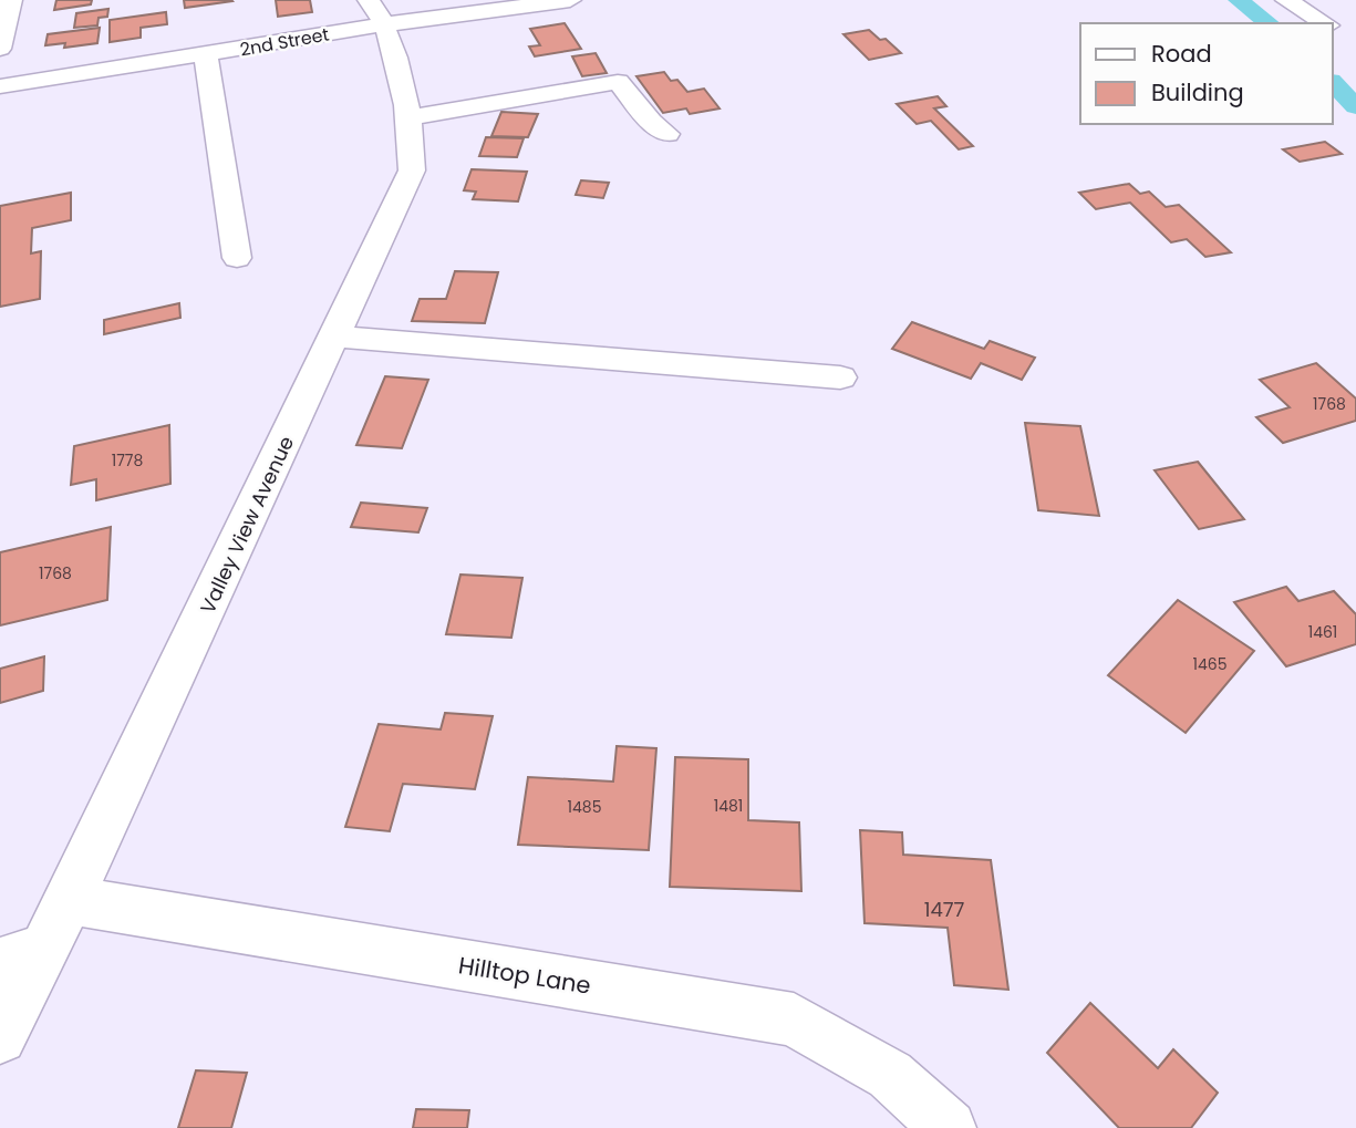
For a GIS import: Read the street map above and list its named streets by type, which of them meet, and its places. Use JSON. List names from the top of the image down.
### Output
{
  "streets": {
    "street": ["2nd Street", "Valley View Avenue", "Hilltop Lane"]
  },
  "crossings": [
    ["2nd Street", "Valley View Avenue"],
    ["Valley View Avenue", "Hilltop Lane"]
  ],
  "house_numbers": [
    "1768",
    "1778",
    "1768",
    "1461",
    "1465",
    "1481",
    "1485",
    "1477"
  ],
  "legend": ["Road", "Building"]
}
